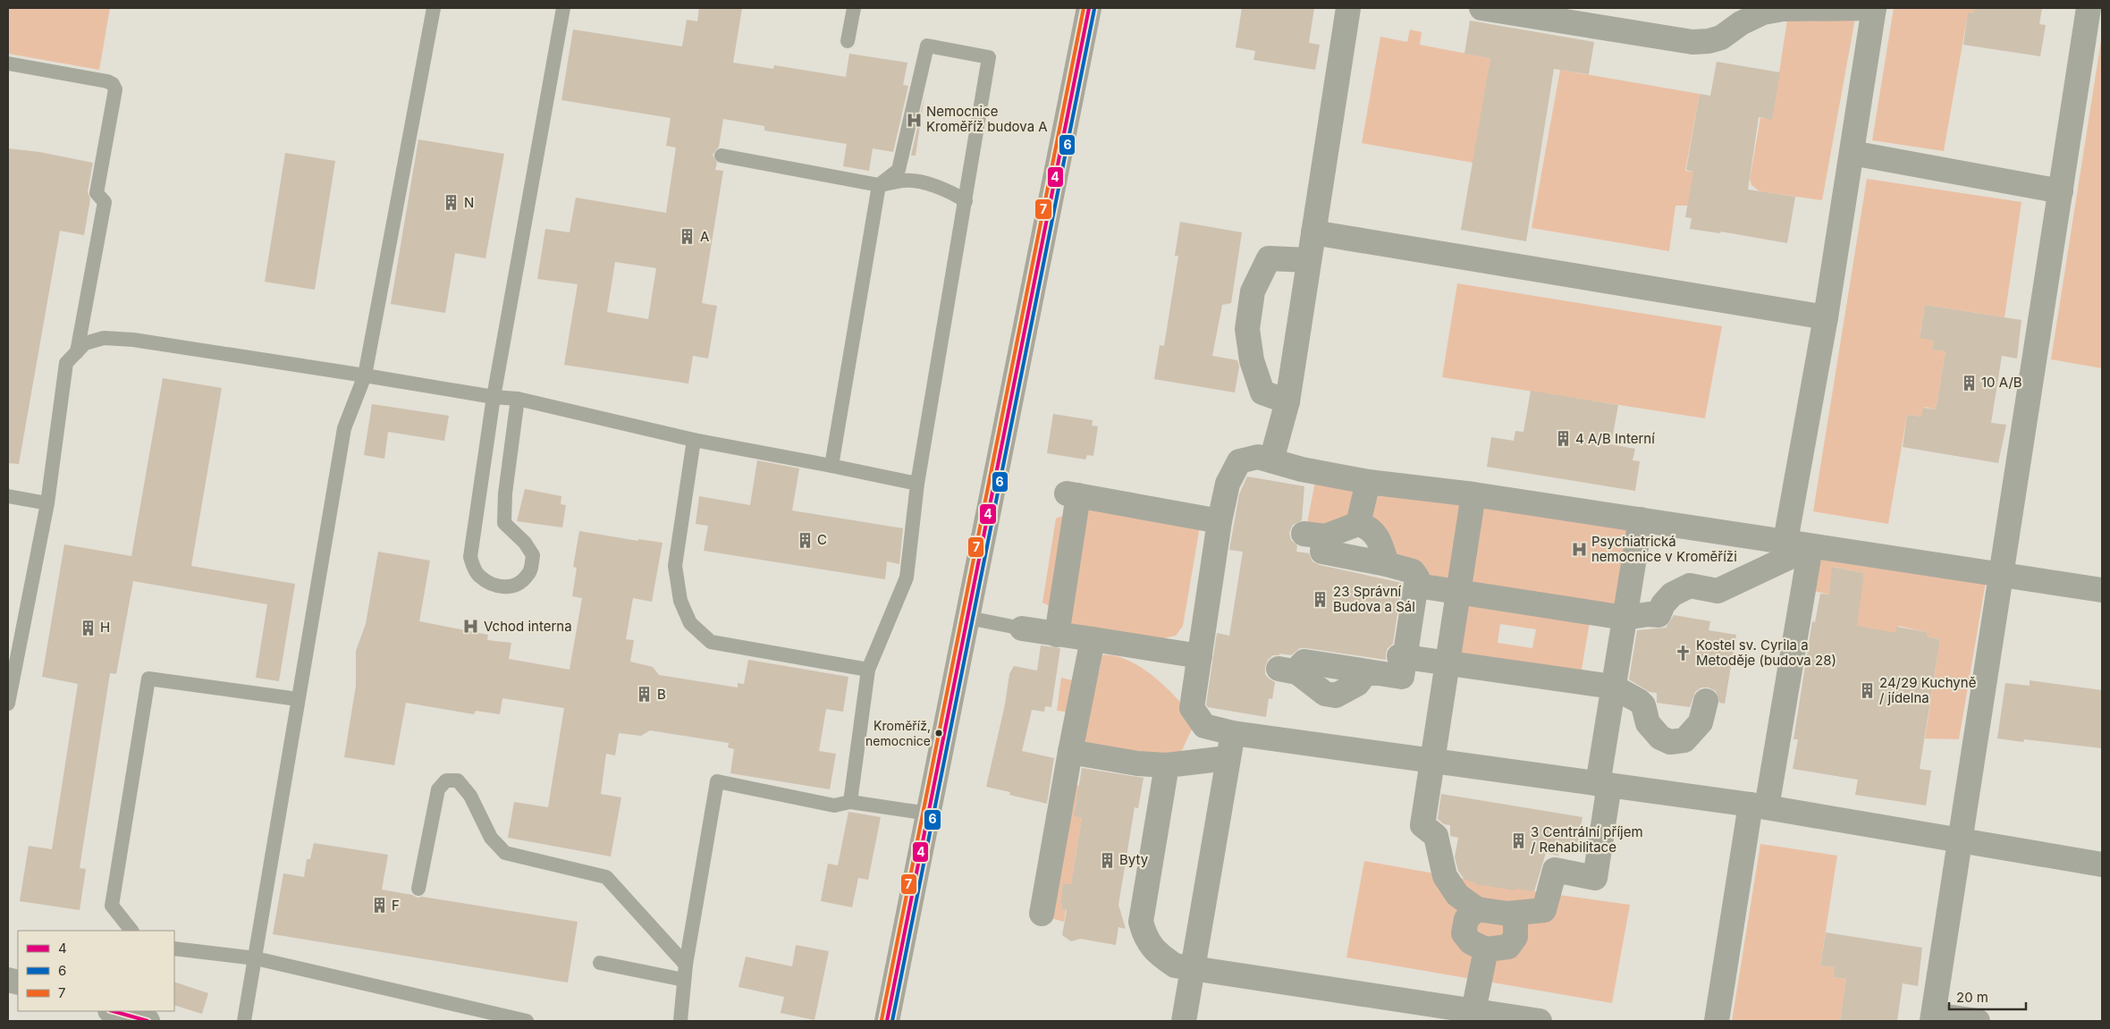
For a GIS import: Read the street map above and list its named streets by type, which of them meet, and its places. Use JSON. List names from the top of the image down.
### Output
{
  "places": {
    "hospital": ["Nemocnice Kroměříž budova A", "Psychiatrická nemocnice v Kroměříži", "Vchod interna"],
    "building": [
      "N",
      "A",
      "10 A/B",
      "4 A/B Interní",
      "C",
      "23 Správní Budova a Sál",
      "H",
      "24/29 Kuchyně / jídelna",
      "B",
      "3 Centrální příjem / Rehabilitace",
      "Byty",
      "F"
    ],
    "church": ["Kostel sv. Cyrila a Metoděje (budova 28)"],
    "other": ["Kroměříž, nemocnice"]
  },
  "lines": ["transit line 4", "transit line 7", "transit line 6"],
  "legend": ["4", "6", "7"],
  "scale_bar": "20 m"
}
